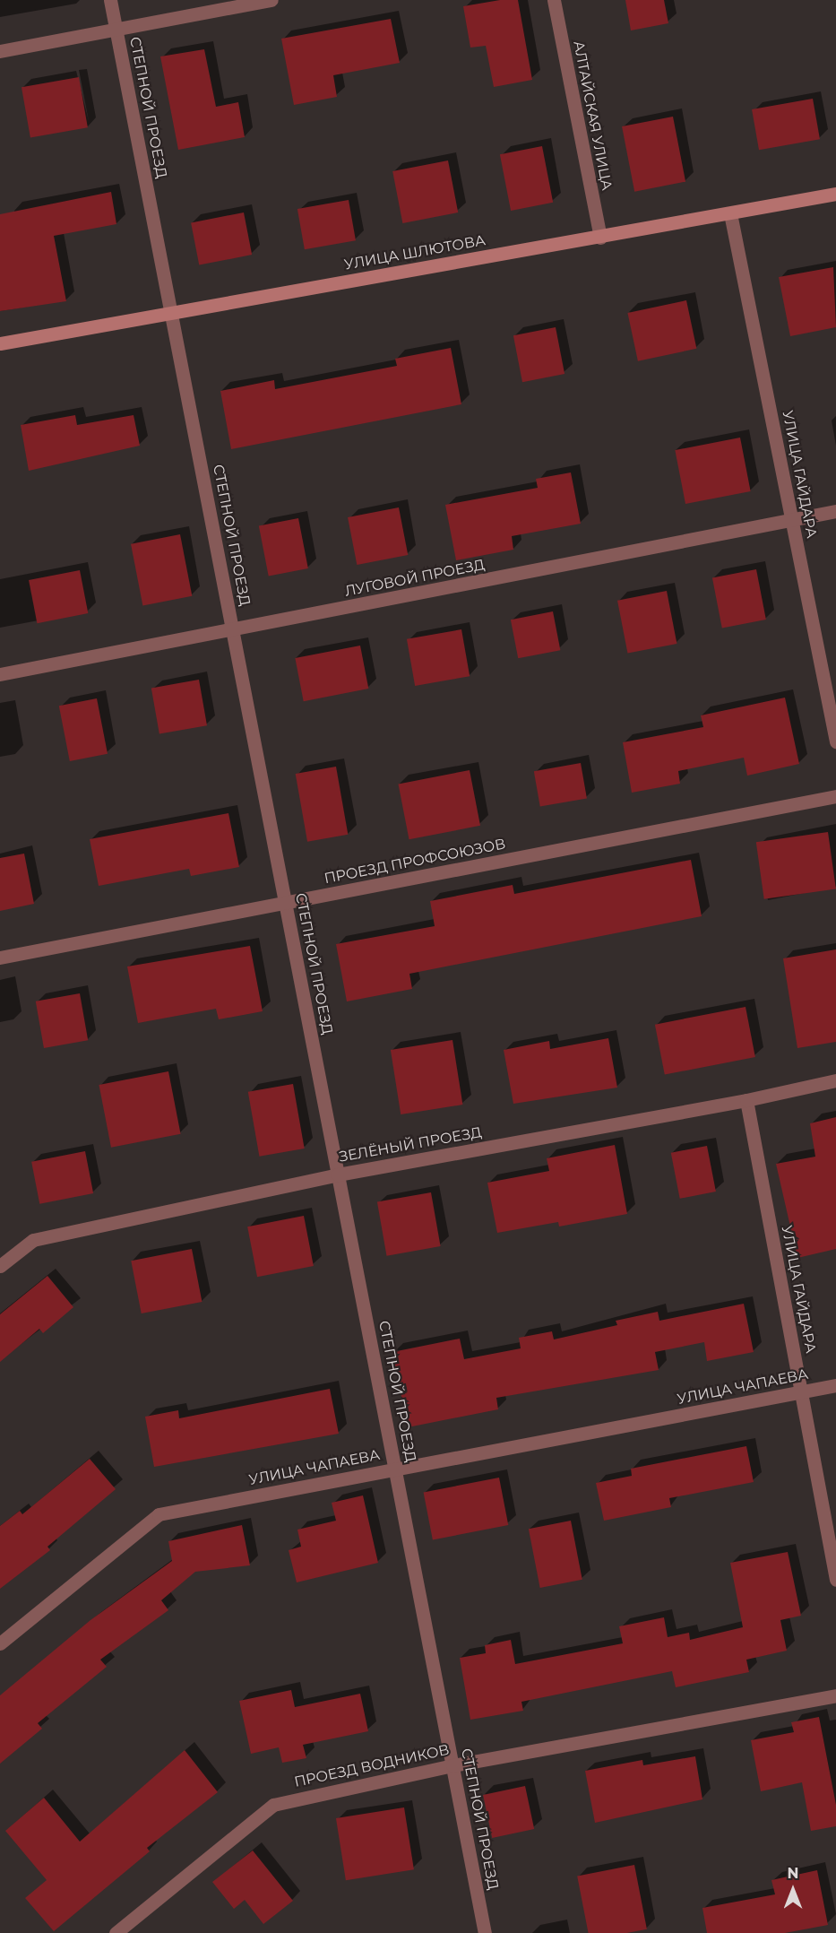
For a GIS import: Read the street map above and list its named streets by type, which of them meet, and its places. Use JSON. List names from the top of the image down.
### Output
{
  "streets": {
    "main road": ["УЛИЦА ШЛЮТОВА"],
    "street": [
      "СТЕПНОЙ ПРОЕЗД",
      "АЛТАЙСКАЯ УЛИЦА",
      "УЛИЦА ГАЙДАРА",
      "ЛУГОВОЙ ПРОЕЗД",
      "ПРОЕЗД ПРОФСОЮЗОВ",
      "ЗЕЛЁНЫЙ ПРОЕЗД",
      "УЛИЦА ЧАПАЕВА",
      "ПРОЕЗД ВОДНИКОВ"
    ]
  },
  "crossings": [
    ["СТЕПНОЙ ПРОЕЗД", "УЛИЦА ШЛЮТОВА"],
    ["СТЕПНОЙ ПРОЕЗД", "ЛУГОВОЙ ПРОЕЗД"],
    ["СТЕПНОЙ ПРОЕЗД", "ПРОЕЗД ПРОФСОЮЗОВ"],
    ["СТЕПНОЙ ПРОЕЗД", "ЗЕЛЁНЫЙ ПРОЕЗД"],
    ["СТЕПНОЙ ПРОЕЗД", "УЛИЦА ЧАПАЕВА"],
    ["СТЕПНОЙ ПРОЕЗД", "ПРОЕЗД ВОДНИКОВ"],
    ["АЛТАЙСКАЯ УЛИЦА", "УЛИЦА ШЛЮТОВА"],
    ["УЛИЦА ШЛЮТОВА", "УЛИЦА ГАЙДАРА"],
    ["УЛИЦА ГАЙДАРА", "ЛУГОВОЙ ПРОЕЗД"],
    ["УЛИЦА ГАЙДАРА", "ЗЕЛЁНЫЙ ПРОЕЗД"],
    ["УЛИЦА ГАЙДАРА", "УЛИЦА ЧАПАЕВА"]
  ],
  "north": "top"
}
